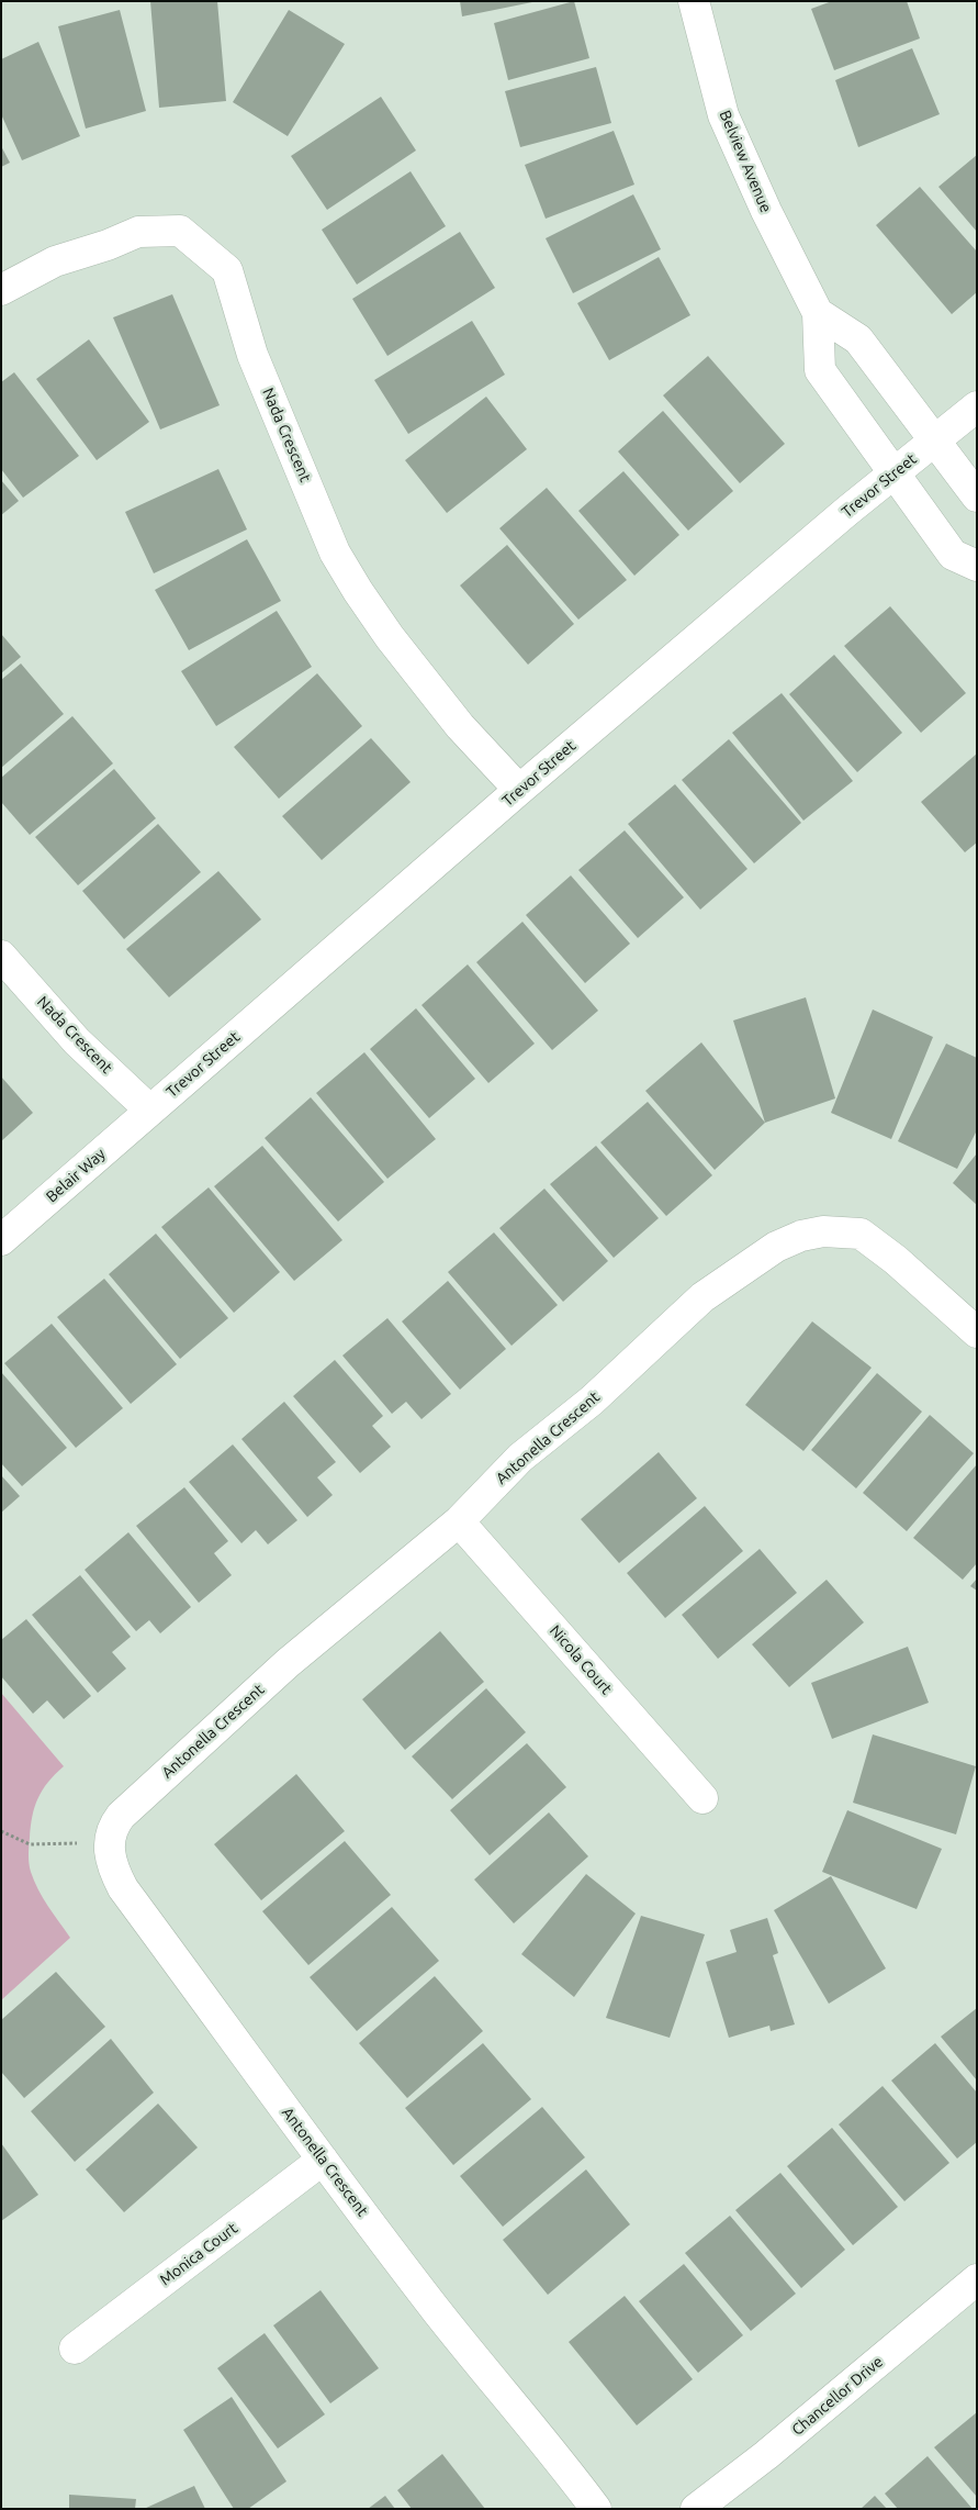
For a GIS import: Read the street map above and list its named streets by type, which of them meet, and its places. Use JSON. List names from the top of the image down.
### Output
{
  "streets": {
    "street": [
      "Belview Avenue",
      "Nada Crescent",
      "Trevor Street",
      "Belair Way",
      "Antonella Crescent",
      "Nicola Court",
      "Monica Court",
      "Chancellor Drive"
    ]
  },
  "crossings": [
    ["Belview Avenue", "Trevor Street"],
    ["Nada Crescent", "Trevor Street"],
    ["Nada Crescent", "Belair Way"],
    ["Trevor Street", "Belair Way"],
    ["Antonella Crescent", "Nicola Court"],
    ["Antonella Crescent", "Monica Court"]
  ]
}
